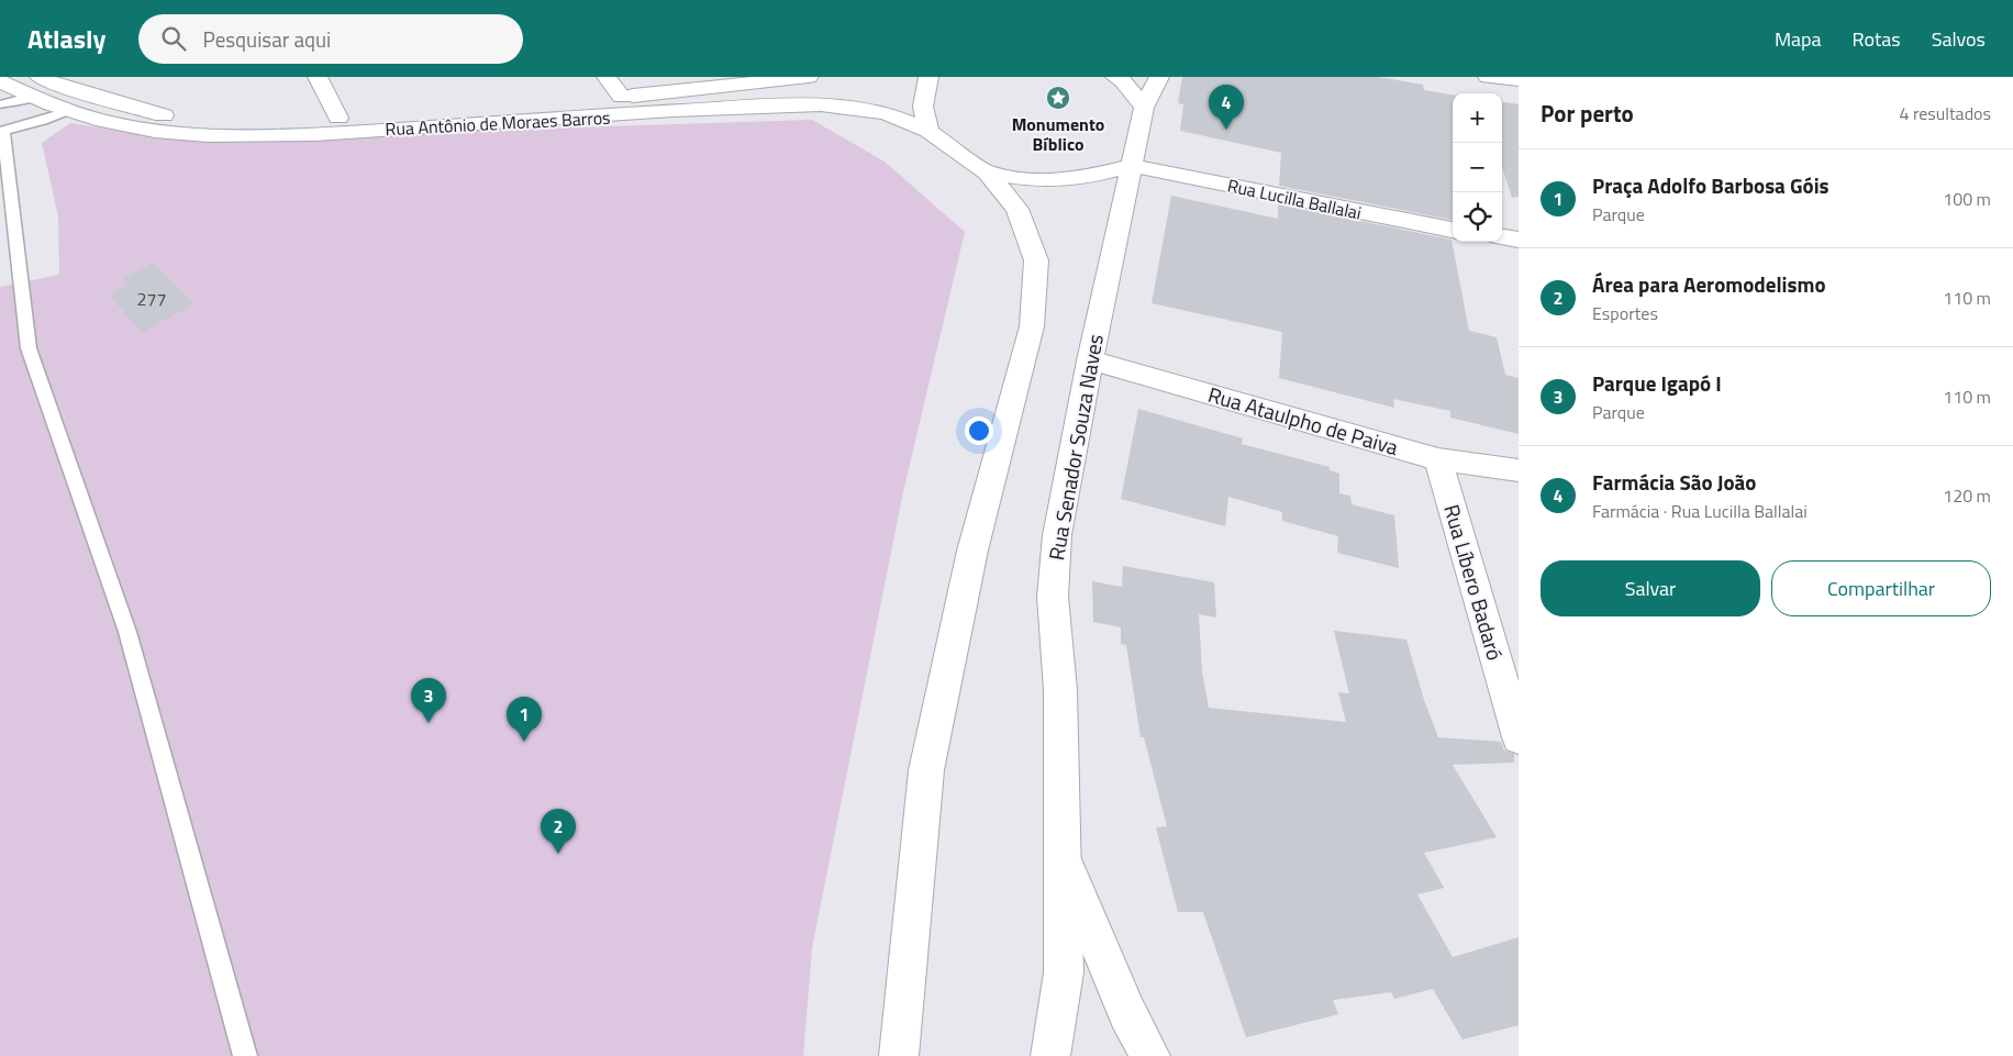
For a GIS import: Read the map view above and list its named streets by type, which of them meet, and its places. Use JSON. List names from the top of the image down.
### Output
{
  "streets": {
    "street": [
      "Rua Antônio de Moraes Barros",
      "Rua Lucilla Ballalai",
      "Rua Ataulpho de Paiva",
      "Rua Senador Souza Naves",
      "Rua Líbero Badaró"
    ]
  },
  "crossings": [
    ["Rua Lucilla Ballalai", "Rua Senador Souza Naves"],
    ["Rua Ataulpho de Paiva", "Rua Senador Souza Naves"],
    ["Rua Ataulpho de Paiva", "Rua Líbero Badaró"]
  ],
  "places": {
    "place": ["Monumento Bíblico"]
  },
  "house_numbers": ["277"],
  "page": {
    "header": "Atlasly",
    "search": "Pesquisar aqui",
    "nav": ["Mapa", "Rotas", "Salvos"],
    "heading": ["Por perto", "4 resultados"],
    "pins": [
      "4",
      "3",
      "1",
      "2"
    ],
    "map_buttons": ["+", "−"],
    "list": [
      {
        "mark": "1",
        "name": "Praça Adolfo Barbosa Góis",
        "note": "Parque",
        "value": "100 m"
      },
      {
        "mark": "2",
        "name": "Área para Aeromodelismo",
        "note": "Esportes",
        "value": "110 m"
      },
      {
        "mark": "3",
        "name": "Parque Igapó I",
        "note": "Parque",
        "value": "110 m"
      },
      {
        "mark": "4",
        "name": "Farmácia São João",
        "note": "Farmácia · Rua Lucilla Ballalai",
        "value": "120 m"
      }
    ],
    "buttons": ["Salvar", "Compartilhar"]
  }
}
